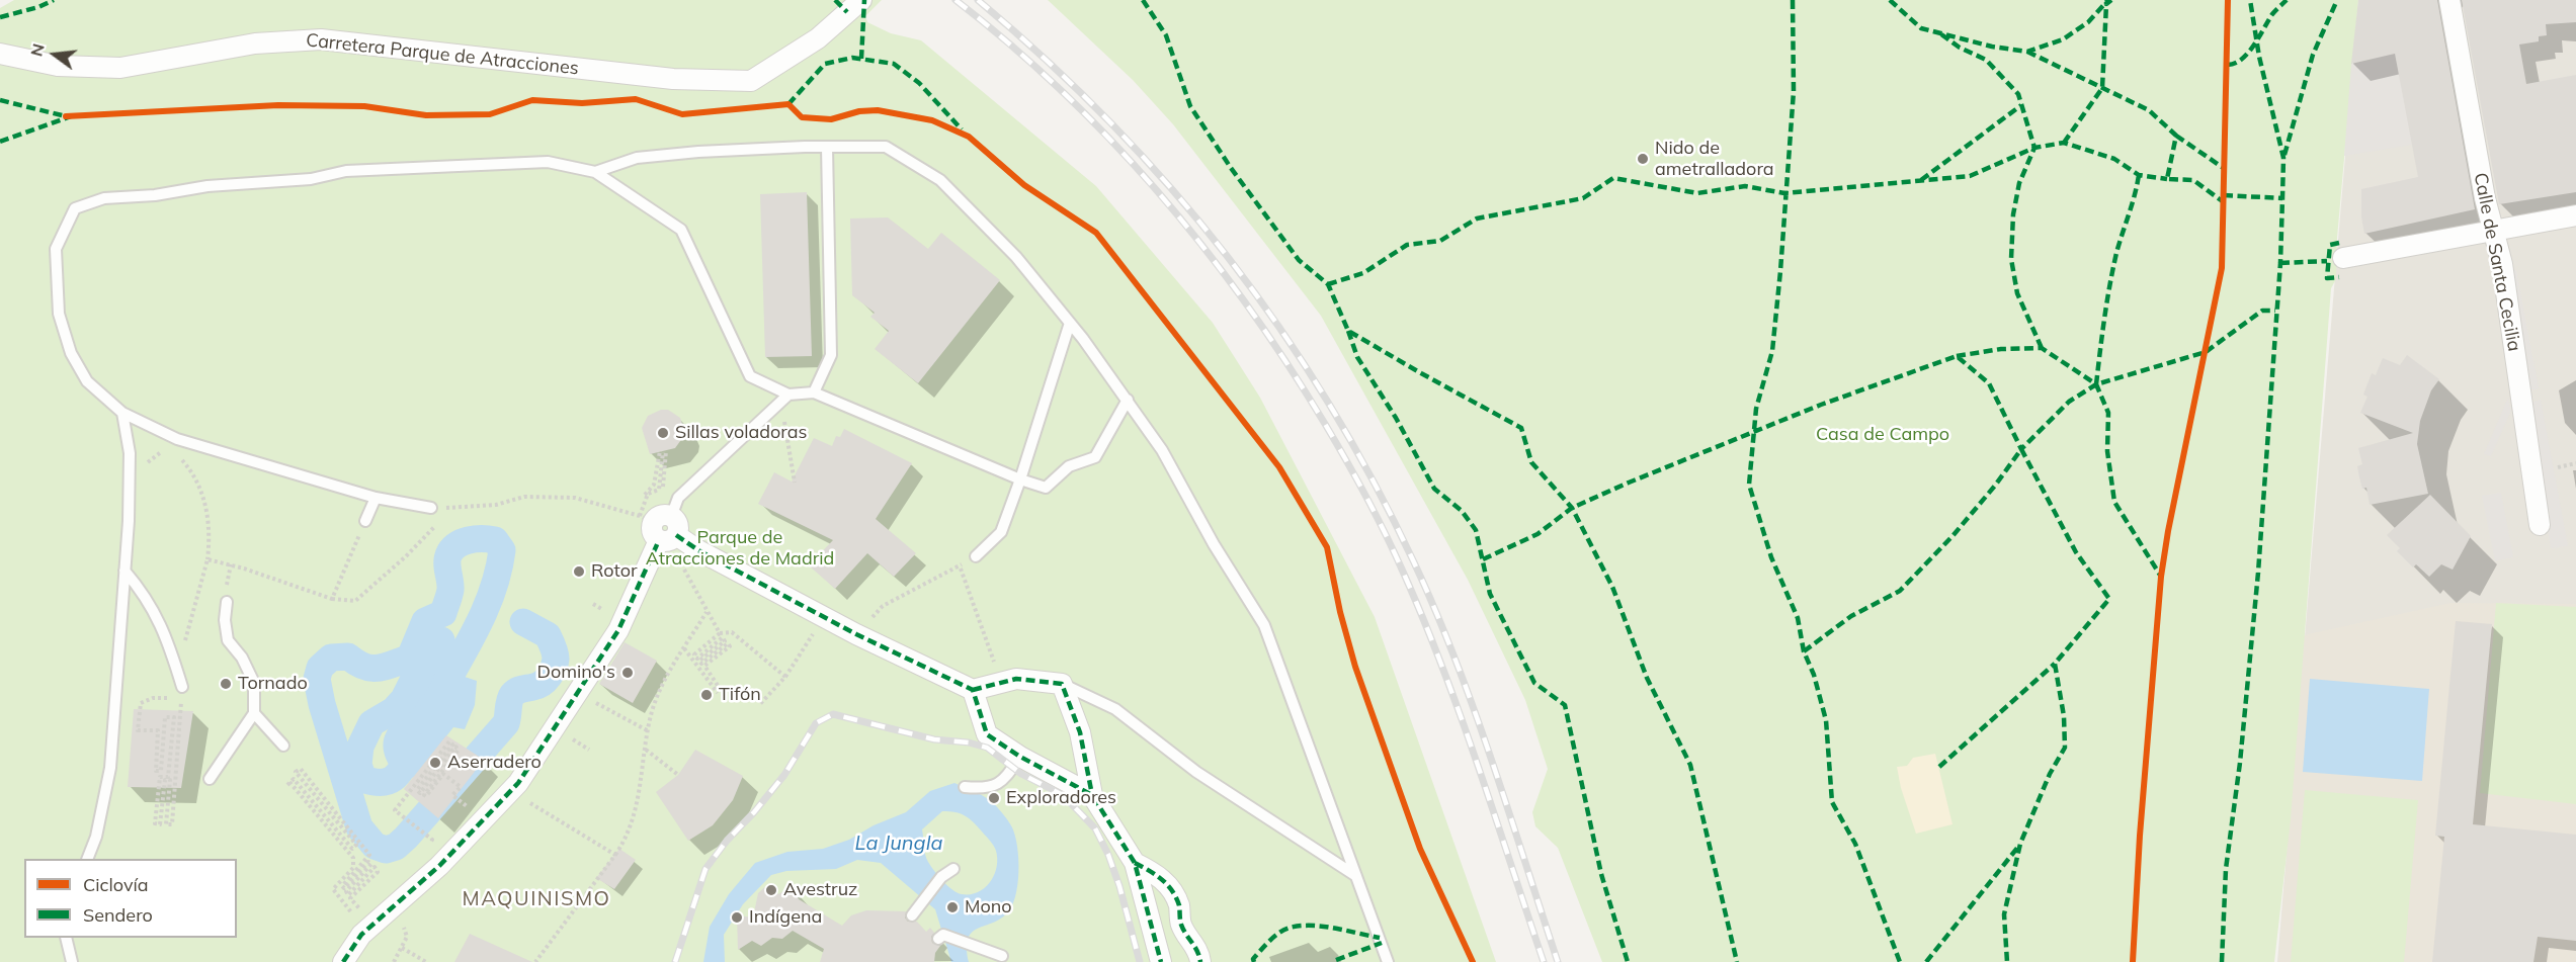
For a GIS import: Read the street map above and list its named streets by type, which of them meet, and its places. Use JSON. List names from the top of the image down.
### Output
{
  "streets": {
    "street": ["Carretera Parque de Atracciones", "Calle de Santa Cecilia"]
  },
  "districts": ["MAQUINISMO"],
  "water": ["La Jungla"],
  "parks": ["Casa de Campo", "Parque de Atracciones de Madrid"],
  "places": [
    "Nido de ametralladora",
    "Sillas voladoras",
    "Rotor",
    "Domino's",
    "Tornado",
    "Tifón",
    "Aserradero",
    "Exploradores",
    "Avestruz",
    "Mono",
    "Indígena"
  ],
  "legend": ["Ciclovía", "Sendero"],
  "north": "left"
}
